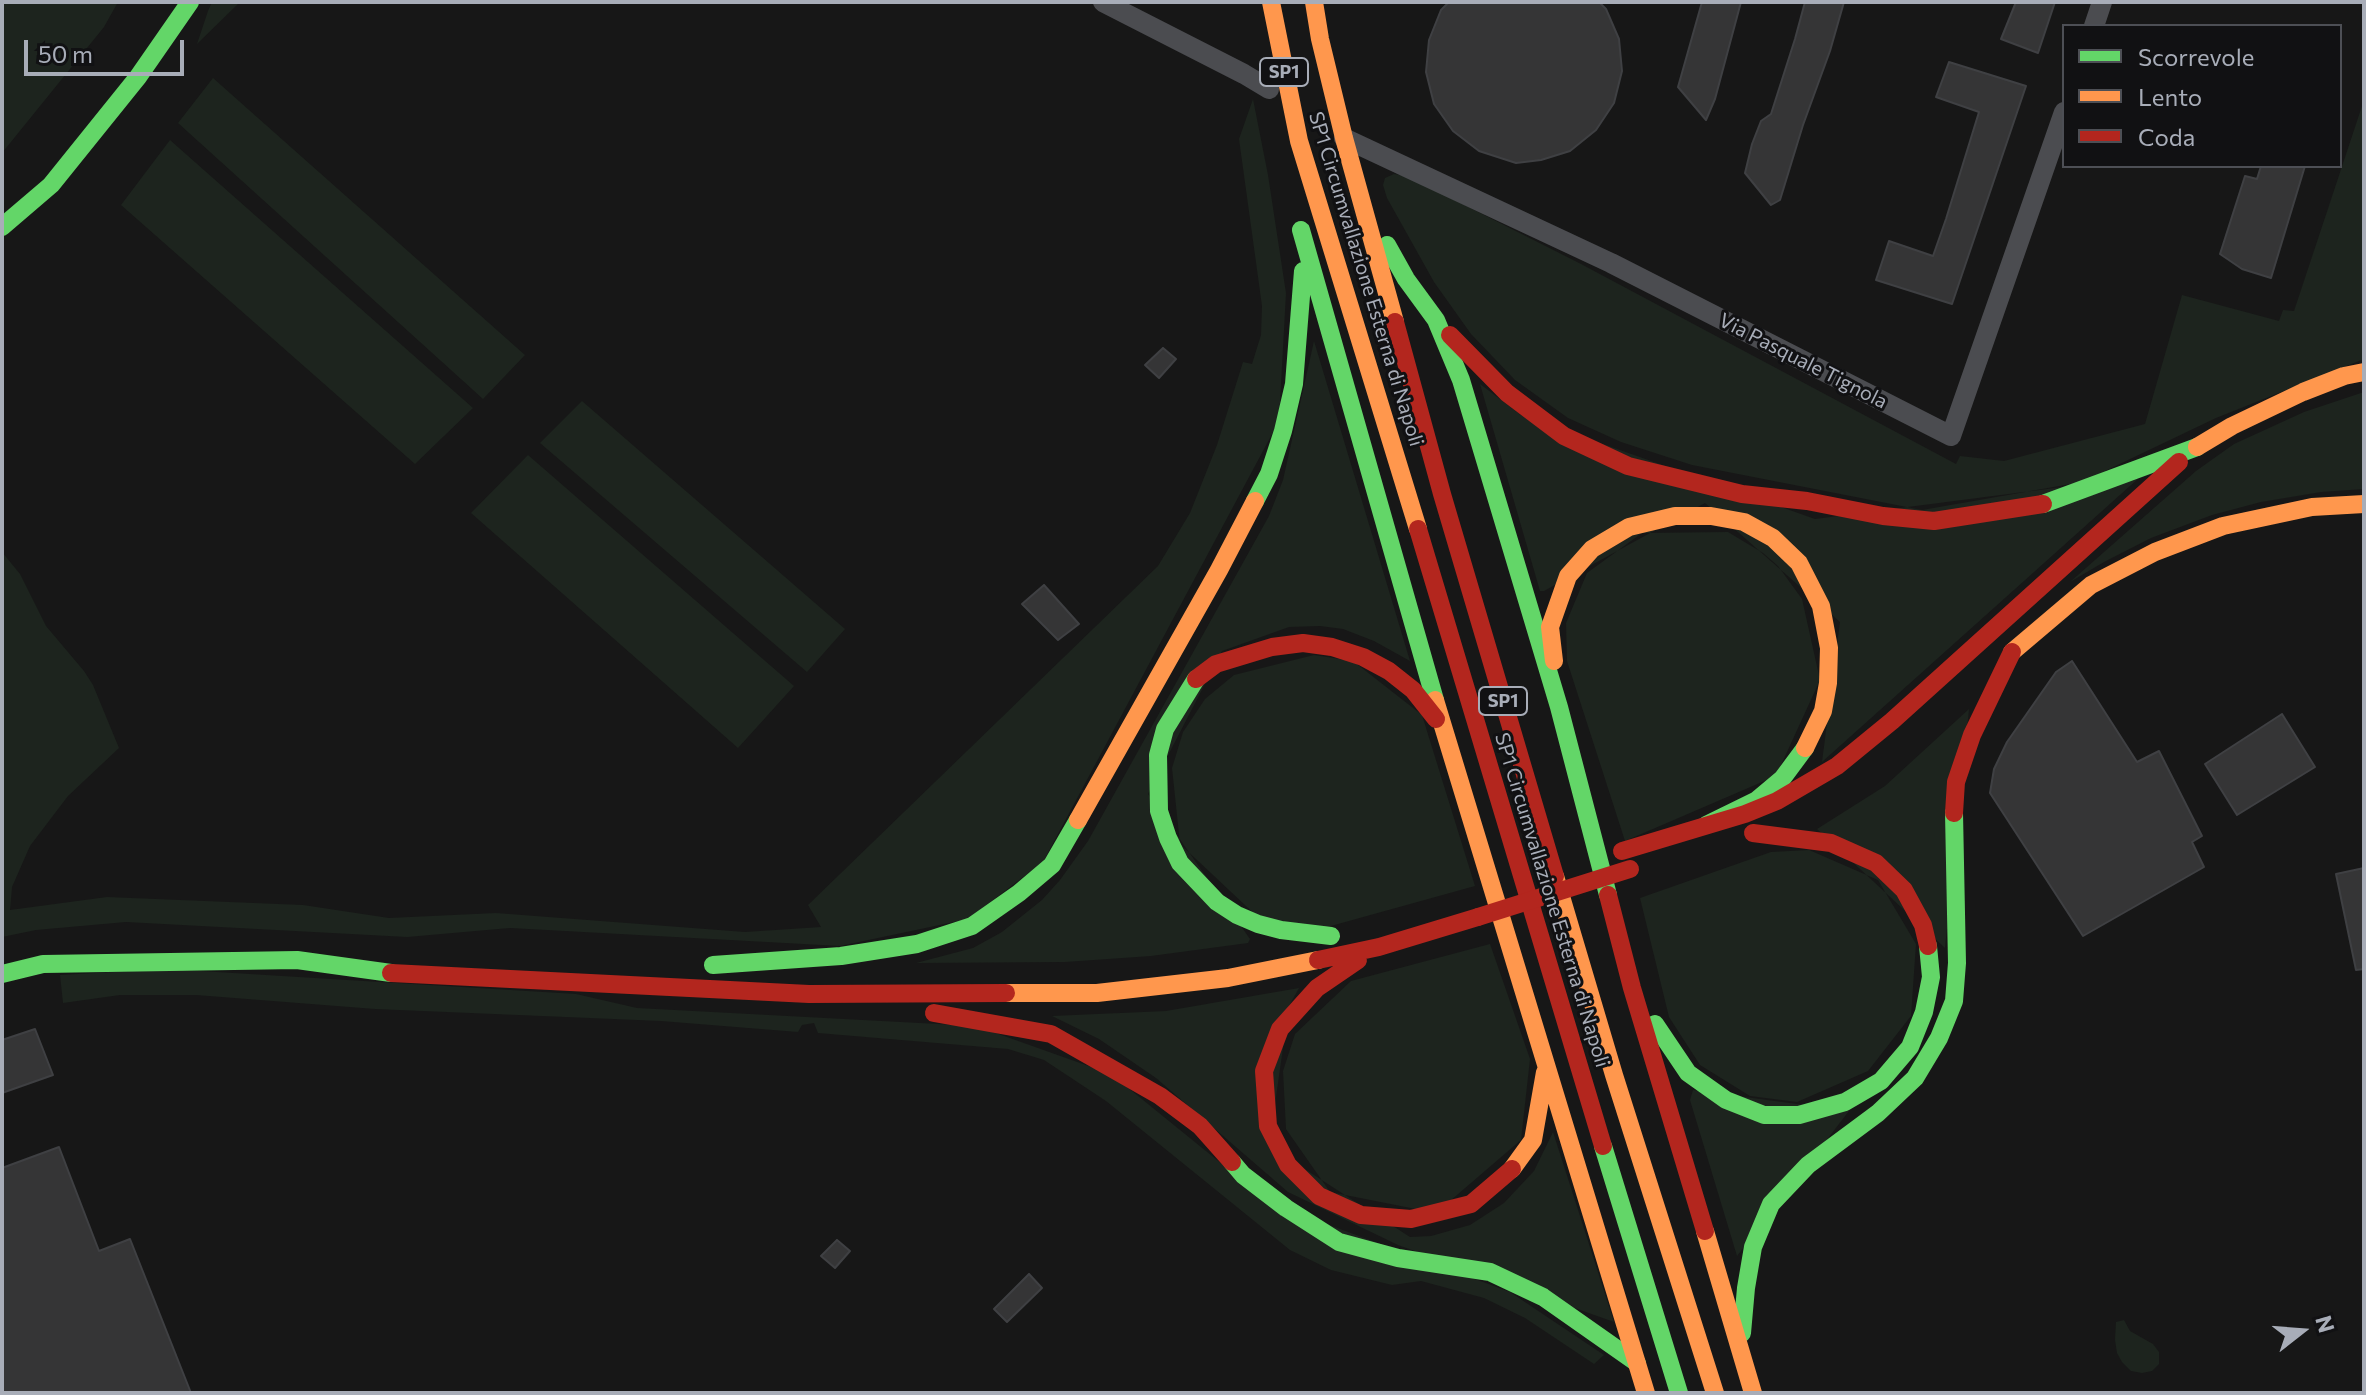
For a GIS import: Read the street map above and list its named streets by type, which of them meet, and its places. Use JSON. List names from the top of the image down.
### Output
{
  "streets": {
    "main road": ["SP1", "SP1 Circumvallazione Esterna di Napoli"],
    "street": ["Via Pasquale Tignola"]
  },
  "crossings": [
    ["SP1", "SP1 Circumvallazione Esterna di Napoli"],
    ["SP1 Circumvallazione Esterna di Napoli", "Via Pasquale Tignola"]
  ],
  "legend": ["Scorrevole", "Lento", "Coda"],
  "scale_bar": "50 m",
  "north": "right"
}
